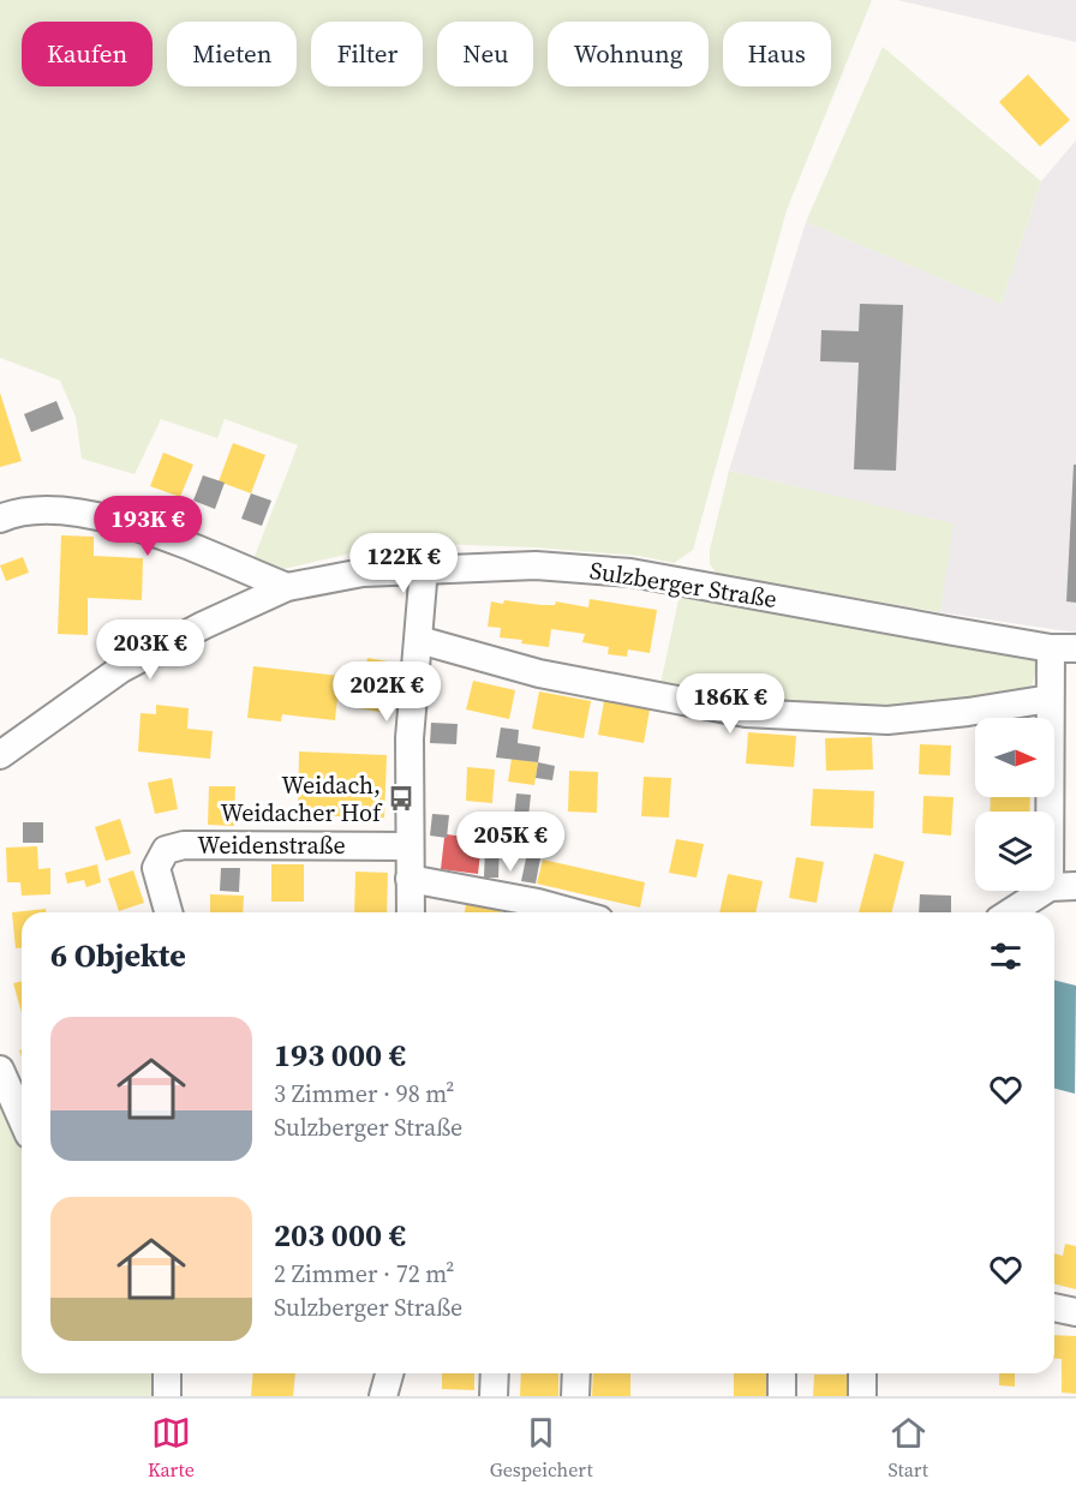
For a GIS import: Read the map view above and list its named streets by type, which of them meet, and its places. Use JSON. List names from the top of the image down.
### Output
{
  "streets": {
    "street": ["Sulzberger Straße", "Weidenstraße"]
  },
  "places": {
    "bus stop": ["Weidach, Weidacher Hof"]
  },
  "north": "right",
  "page": {
    "chip": [
      "Kaufen",
      "Mieten",
      "Filter",
      "Neu",
      "Wohnung",
      "Haus"
    ],
    "price": [
      "193K €",
      "122K €",
      "203K €",
      "202K €",
      "186K €",
      "205K €"
    ],
    "heading": "6 Objekte",
    "list": [
      {
        "name": "193 000 €",
        "note": "3 Zimmer · 98 m² · Sulzberger Straße"
      },
      {
        "name": "203 000 €",
        "note": "2 Zimmer · 72 m² · Sulzberger Straße"
      }
    ],
    "tabs": ["Karte", "Gespeichert", "Start"]
  }
}
